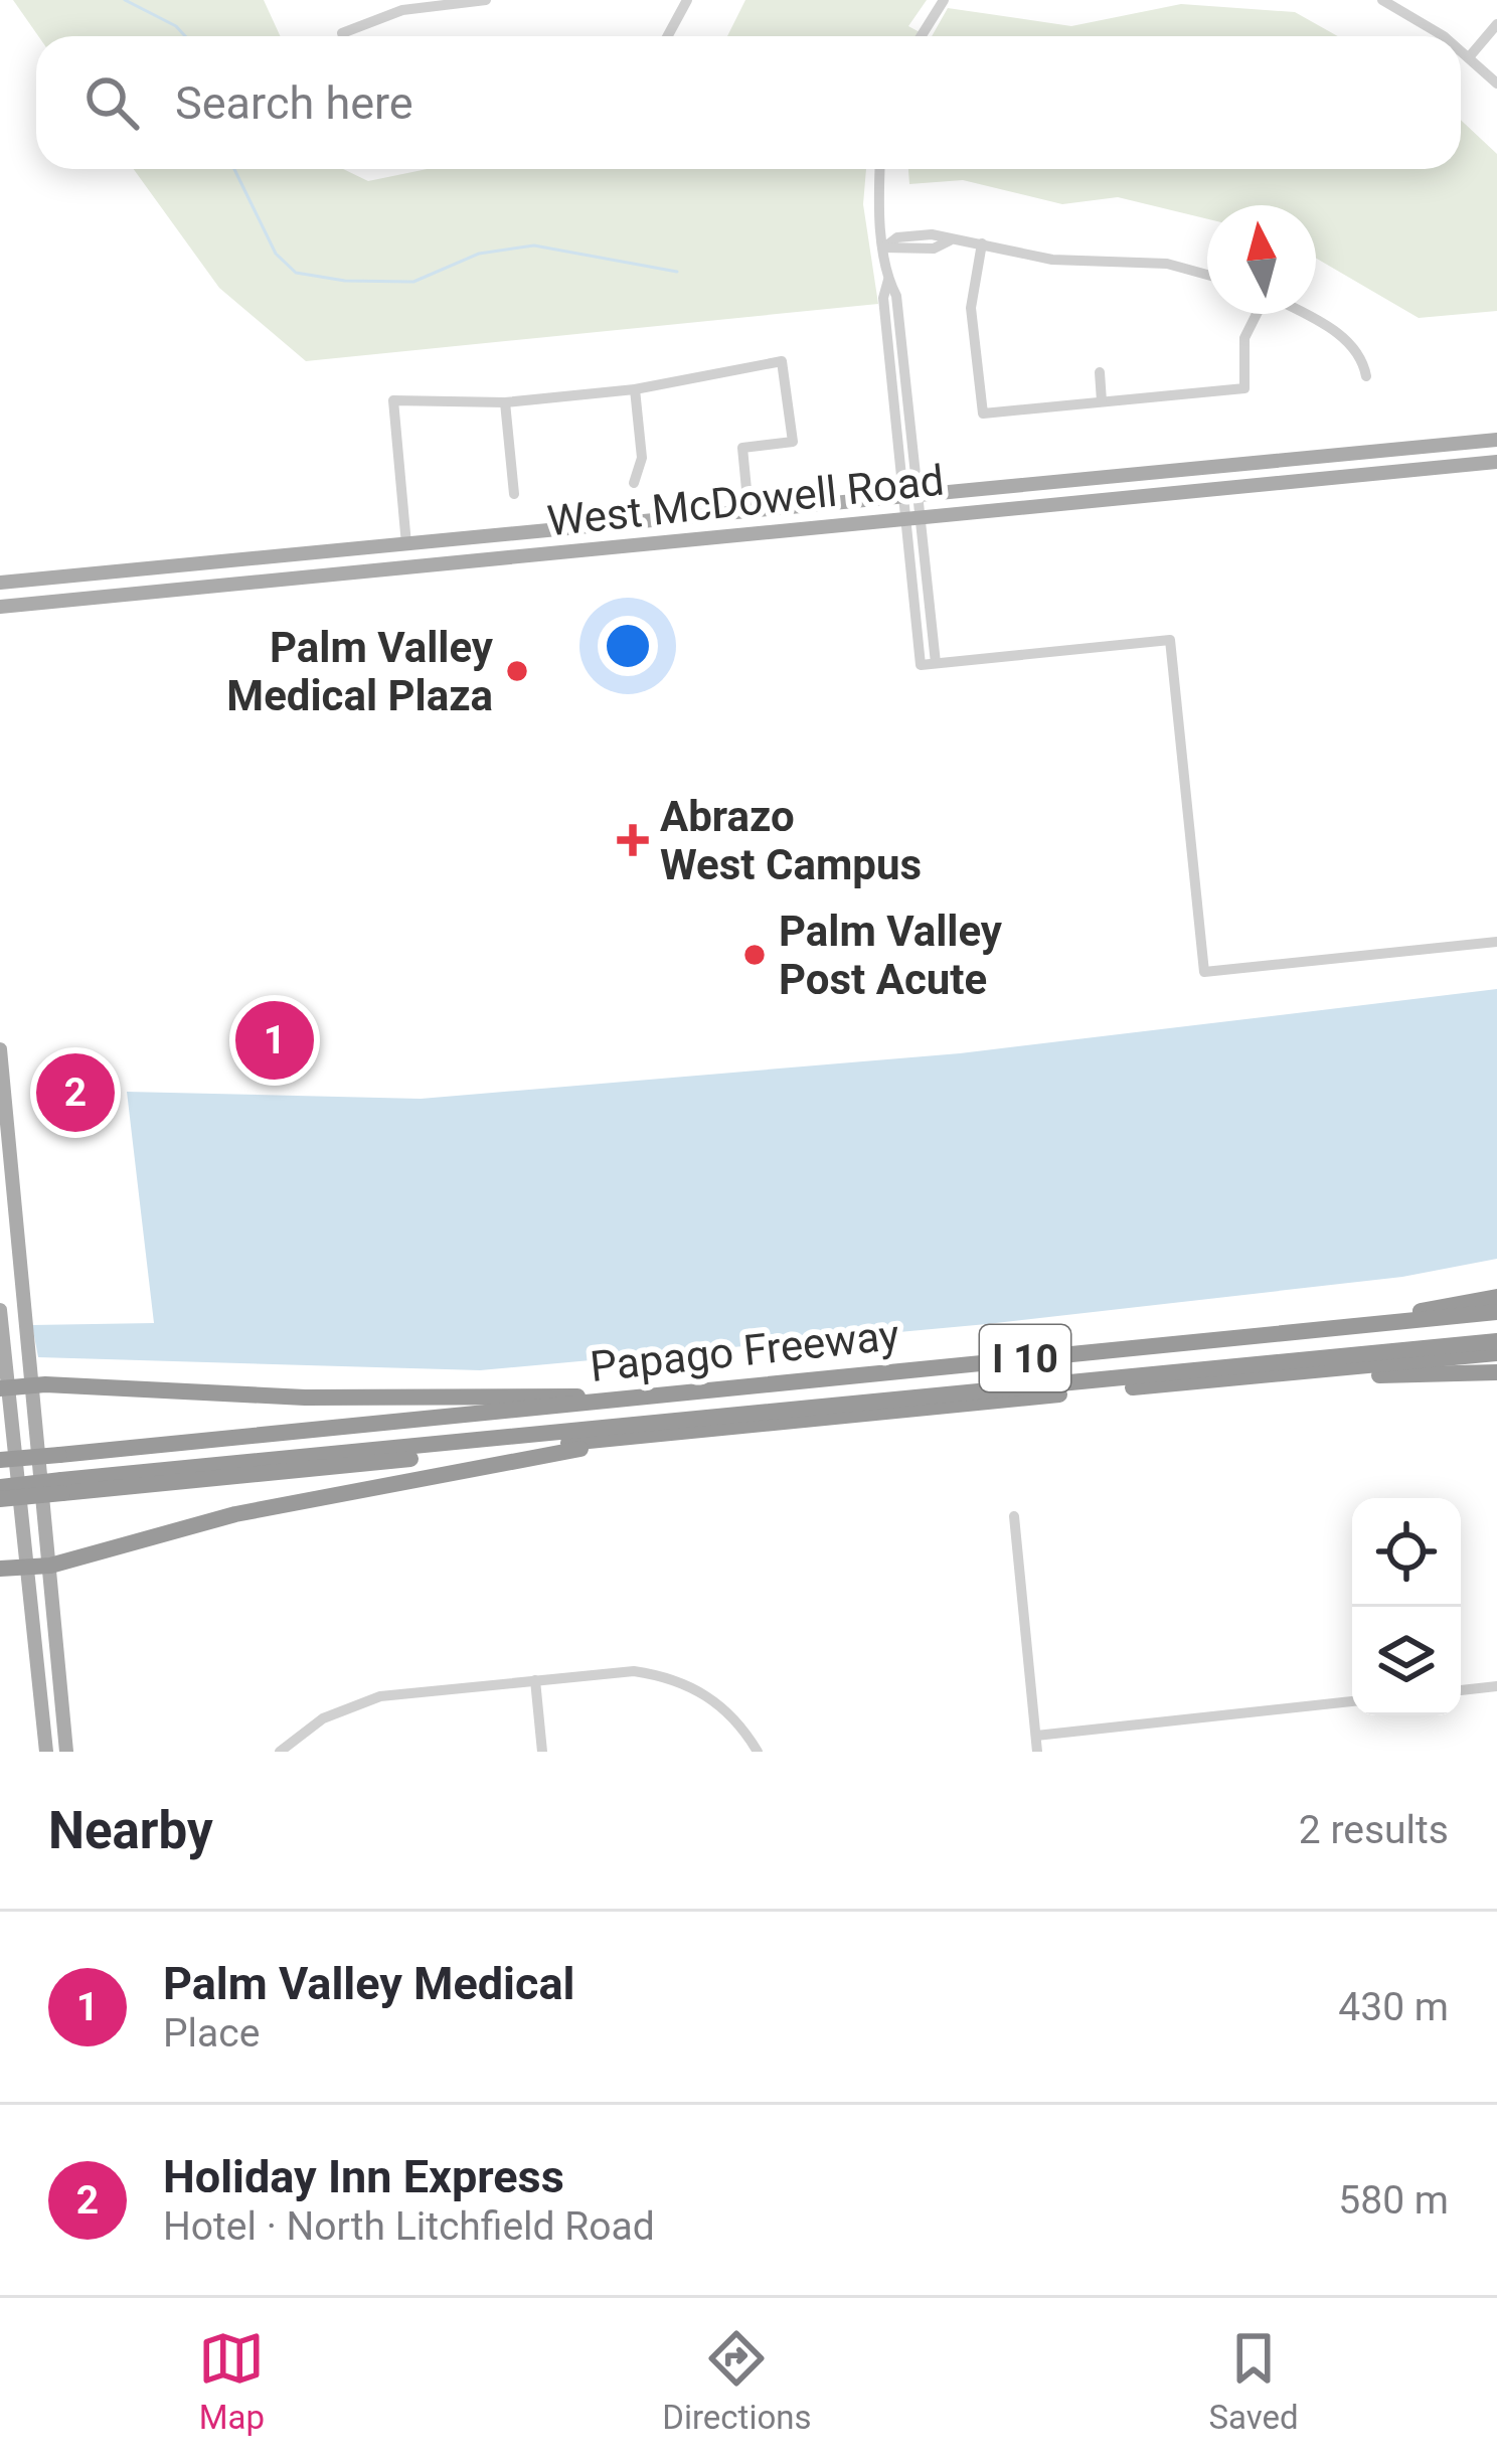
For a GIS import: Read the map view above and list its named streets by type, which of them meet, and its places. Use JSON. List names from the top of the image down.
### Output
{
  "streets": {
    "highway": ["Papago Freeway", "I 10"],
    "main road": ["West McDowell Road"]
  },
  "places": {
    "other": ["Palm Valley Medical Plaza", "Palm Valley Post Acute"],
    "health": ["Abrazo West Campus"]
  },
  "north": "top",
  "page": {
    "search": "Search here",
    "pins": ["1", "2"],
    "heading": ["Nearby", "2 results"],
    "list": [
      {
        "mark": "1",
        "name": "Palm Valley Medical",
        "note": "Place",
        "value": "430 m"
      },
      {
        "mark": "2",
        "name": "Holiday Inn Express",
        "note": "Hotel · North Litchfield Road",
        "value": "580 m"
      }
    ],
    "nav": ["Map", "Directions", "Saved"]
  }
}
